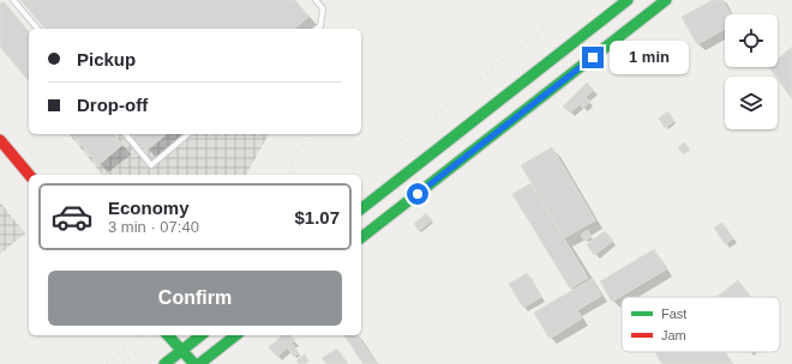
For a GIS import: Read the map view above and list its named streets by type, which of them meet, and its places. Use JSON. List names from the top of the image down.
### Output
{
  "legend": ["Fast", "Jam"],
  "page": {
    "banner": ["Pickup", "Drop-off"],
    "bubble": "1 min",
    "list": [
      {
        "name": "Economy",
        "note": "3 min · 07:40",
        "value": "$1.07"
      }
    ],
    "buttons": "Confirm"
  }
}
